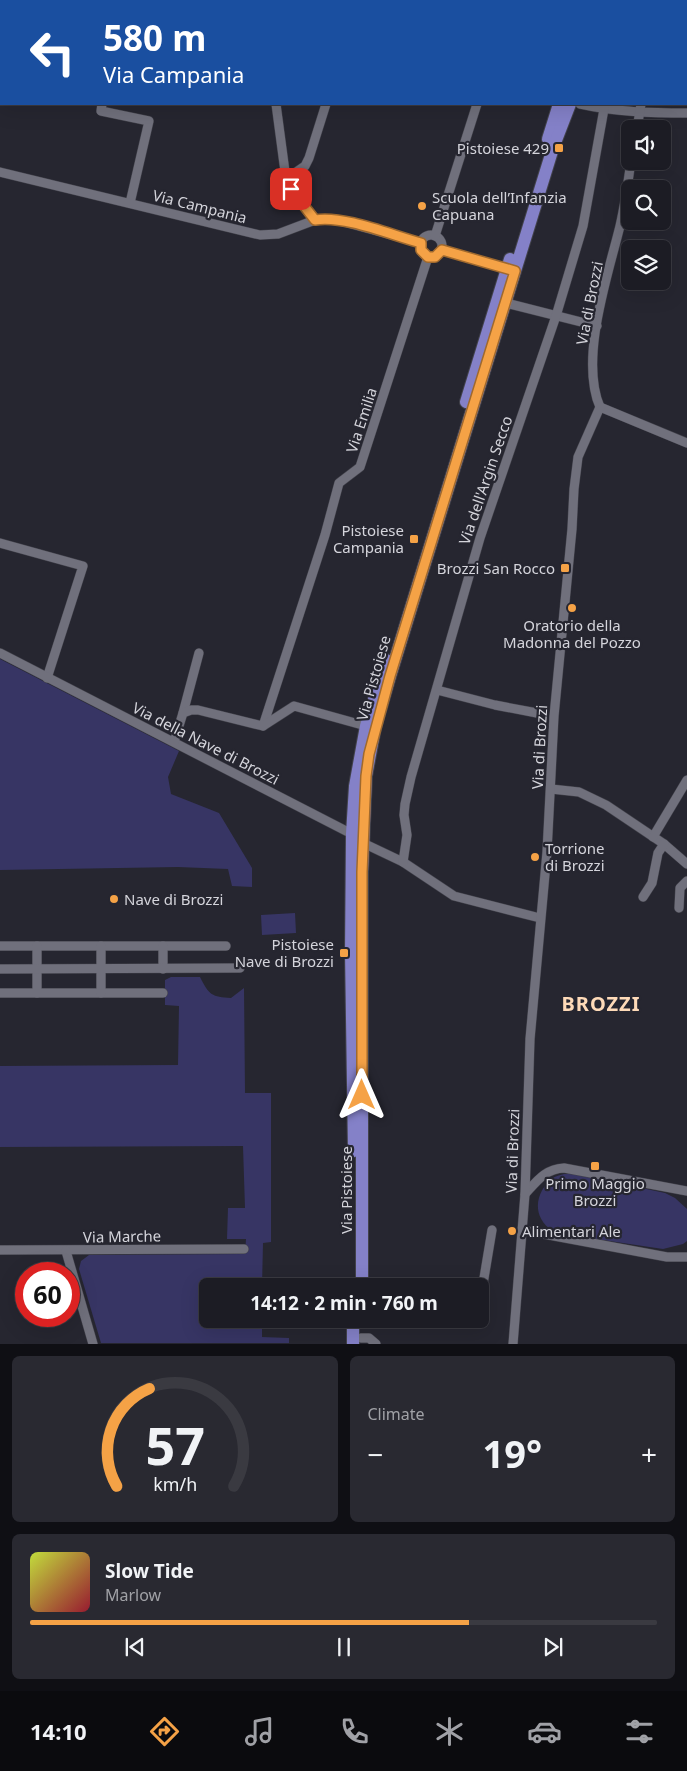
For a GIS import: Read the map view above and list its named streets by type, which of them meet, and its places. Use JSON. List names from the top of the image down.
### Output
{
  "streets": {
    "main road": ["Via Pistoiese"],
    "street": [
      "Via Campania",
      "Via di Brozzi",
      "Via Emilia",
      "Via dell'Argin Secco",
      "Via della Nave di Brozzi",
      "Via Marche"
    ]
  },
  "crossings": [
    ["Via Campania", "Via Emilia"],
    ["Via Pistoiese", "Via della Nave di Brozzi"]
  ],
  "districts": ["BROZZI"],
  "places": {
    "transit": [
      "Pistoiese 429",
      "Pistoiese Campania",
      "Brozzi San Rocco",
      "Pistoiese Nave di Brozzi",
      "Primo Maggio Brozzi"
    ],
    "other": [
      "Scuola dell’Infanzia Capuana",
      "Oratorio della Madonna del Pozzo",
      "Torrione di Brozzi",
      "Nave di Brozzi",
      "Alimentari Ale"
    ]
  },
  "page": {
    "turn": ["580 m", "Via Campania"],
    "limit": "60",
    "trip": "14:12 · 2 min · 760 m",
    "tile": "Climate",
    "heat": ["−", "19°", "+"],
    "song": ["Slow Tide", "Marlow"],
    "tabs": "14:10",
    "gauge": ["57", "km/h"]
  }
}
